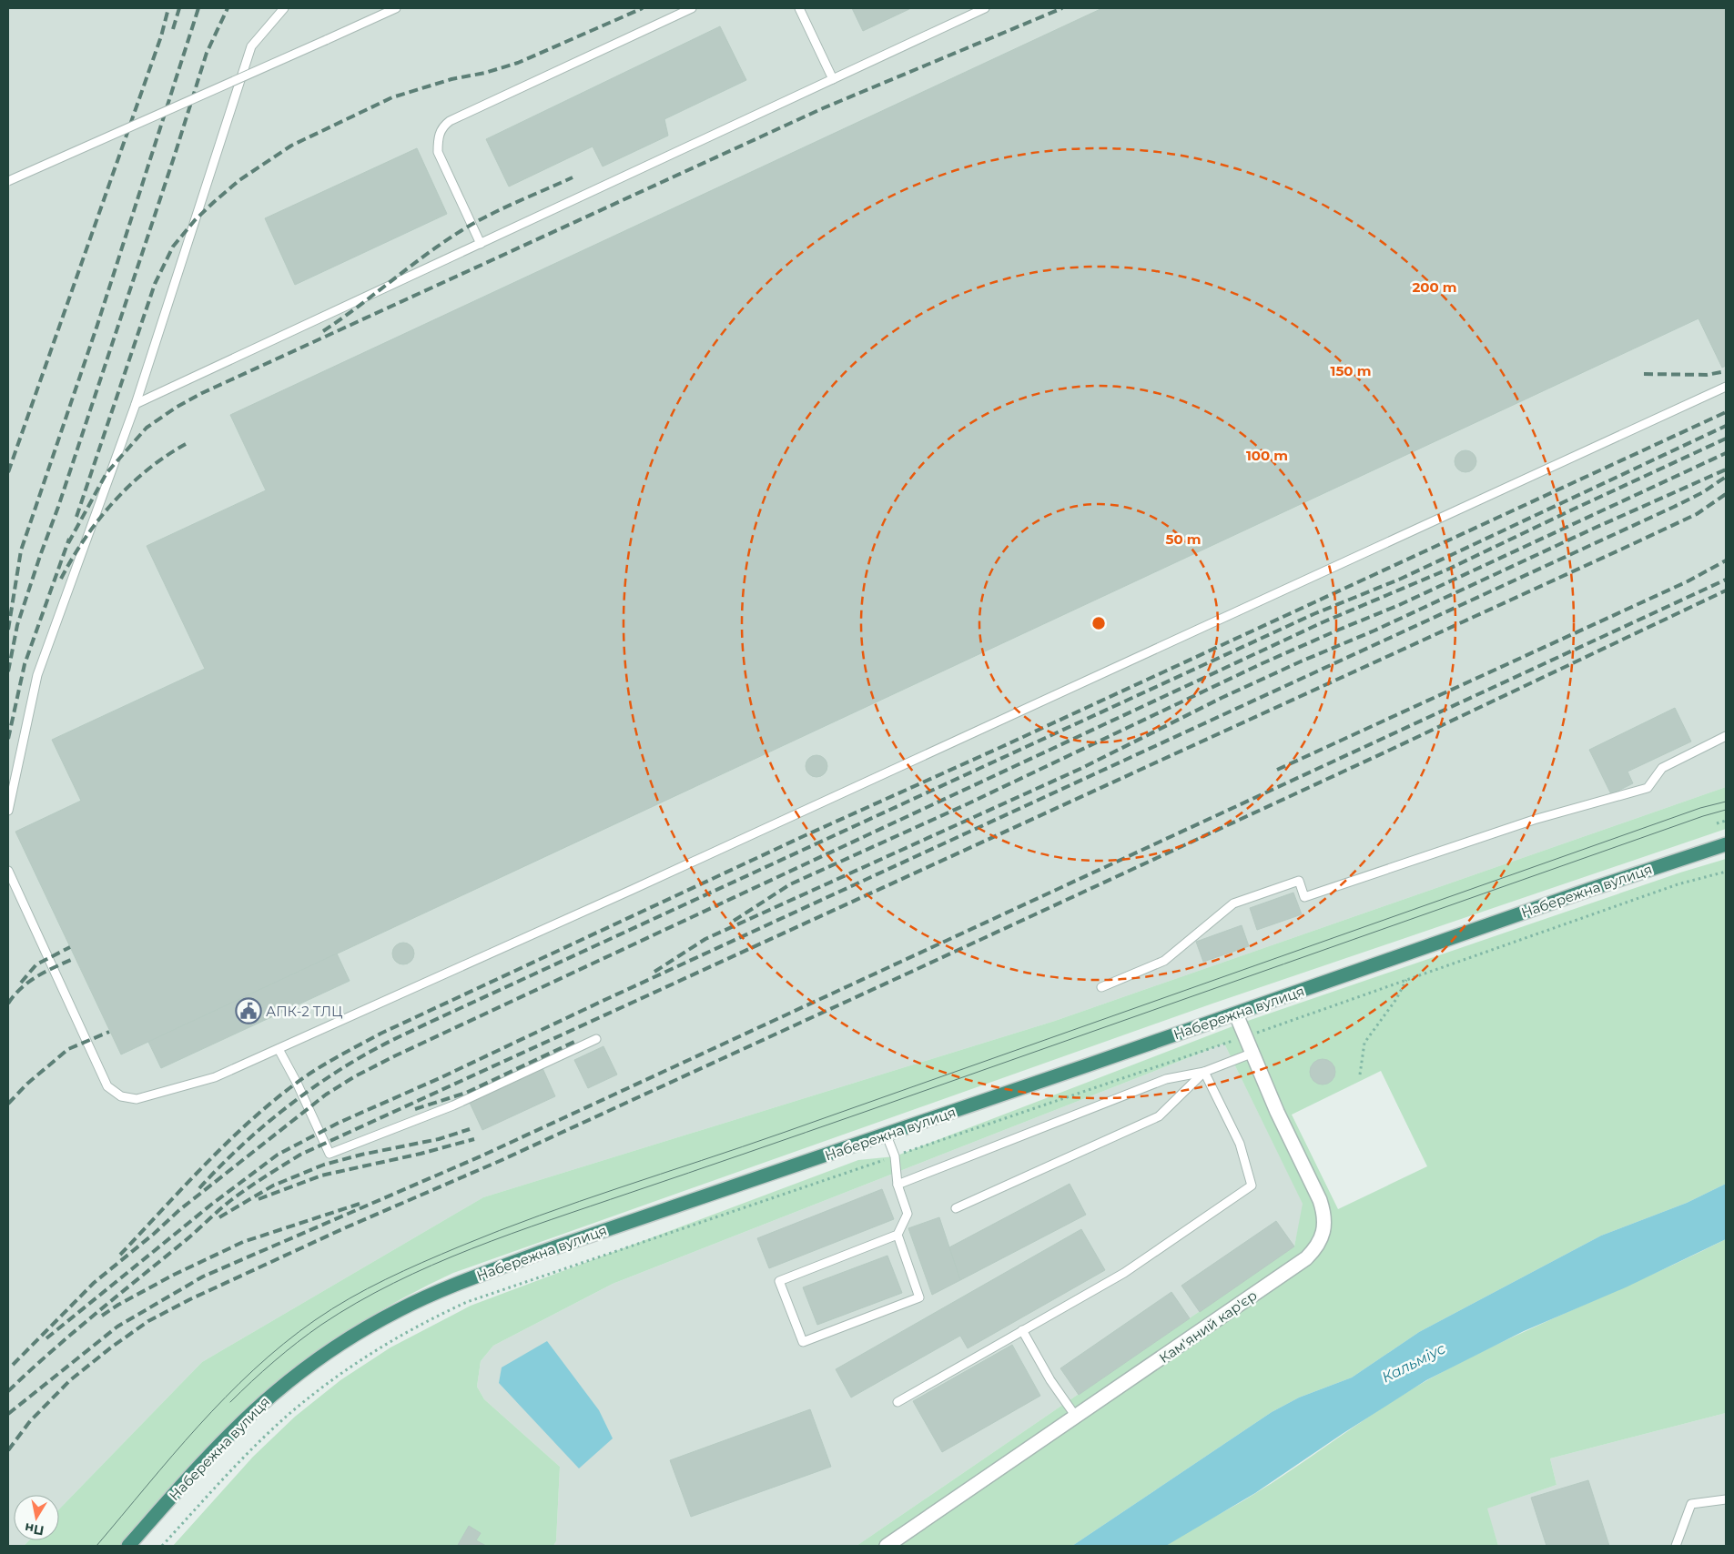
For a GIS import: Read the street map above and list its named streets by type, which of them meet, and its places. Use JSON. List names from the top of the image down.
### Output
{
  "streets": {
    "highway": ["Набережна вулиця"],
    "street": ["Кам'яний кар'єр"]
  },
  "crossings": [
    ["Набережна вулиця", "Кам'яний кар'єр"]
  ],
  "water": ["Кальміус"],
  "places": {
    "public building": ["АПК-2 ТЛЦ"]
  },
  "north": "bottom",
  "rings": [
    "200 m",
    "150 m",
    "100 m",
    "50 m"
  ]
}
